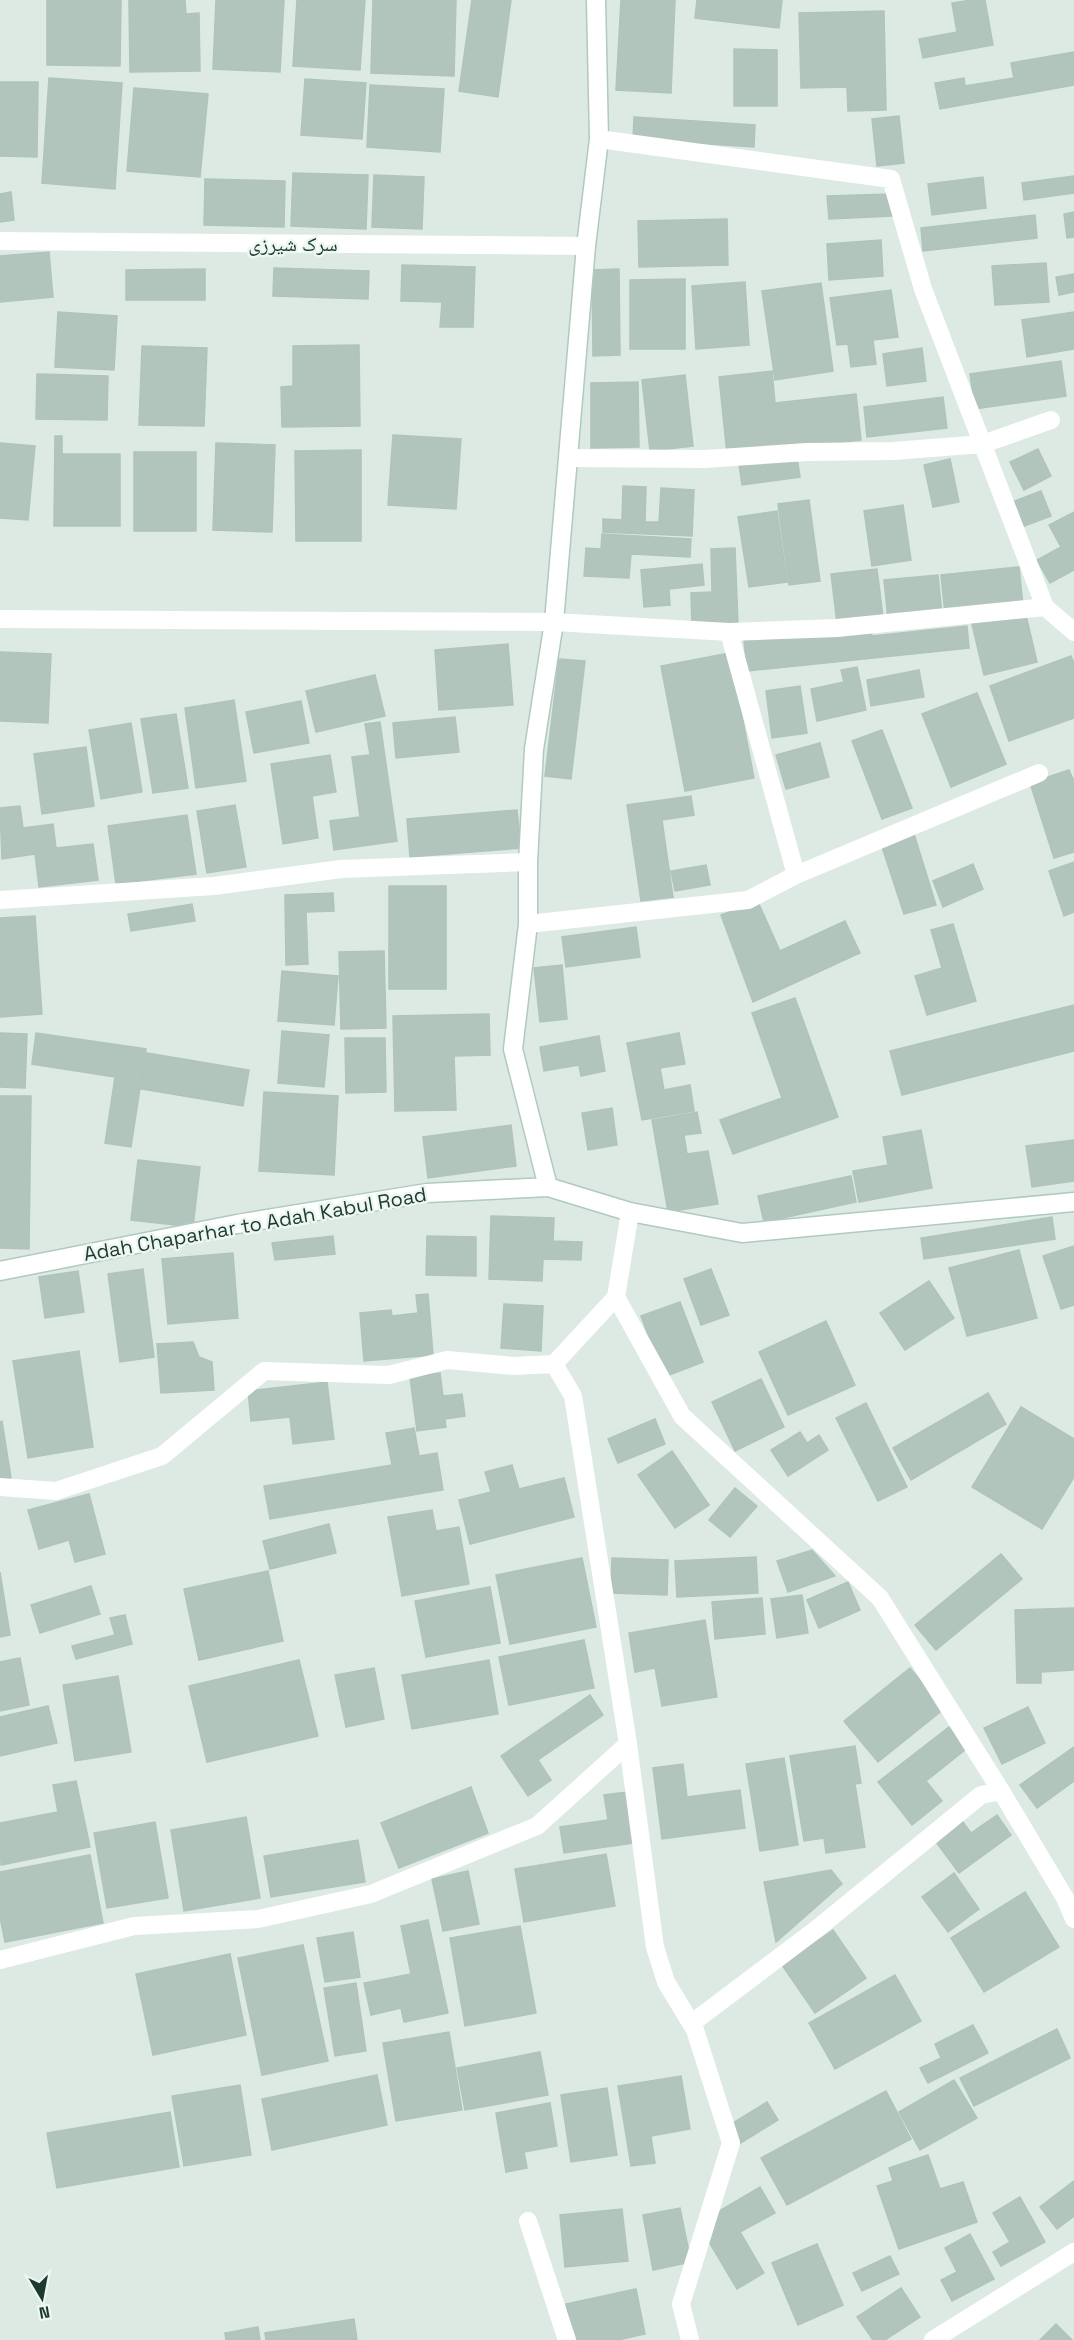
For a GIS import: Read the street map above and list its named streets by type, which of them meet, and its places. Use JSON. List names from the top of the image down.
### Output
{
  "streets": {
    "street": ["سرک شیرزی", "Adah Chaparhar to Adah Kabul Road"]
  },
  "north": "bottom"
}
